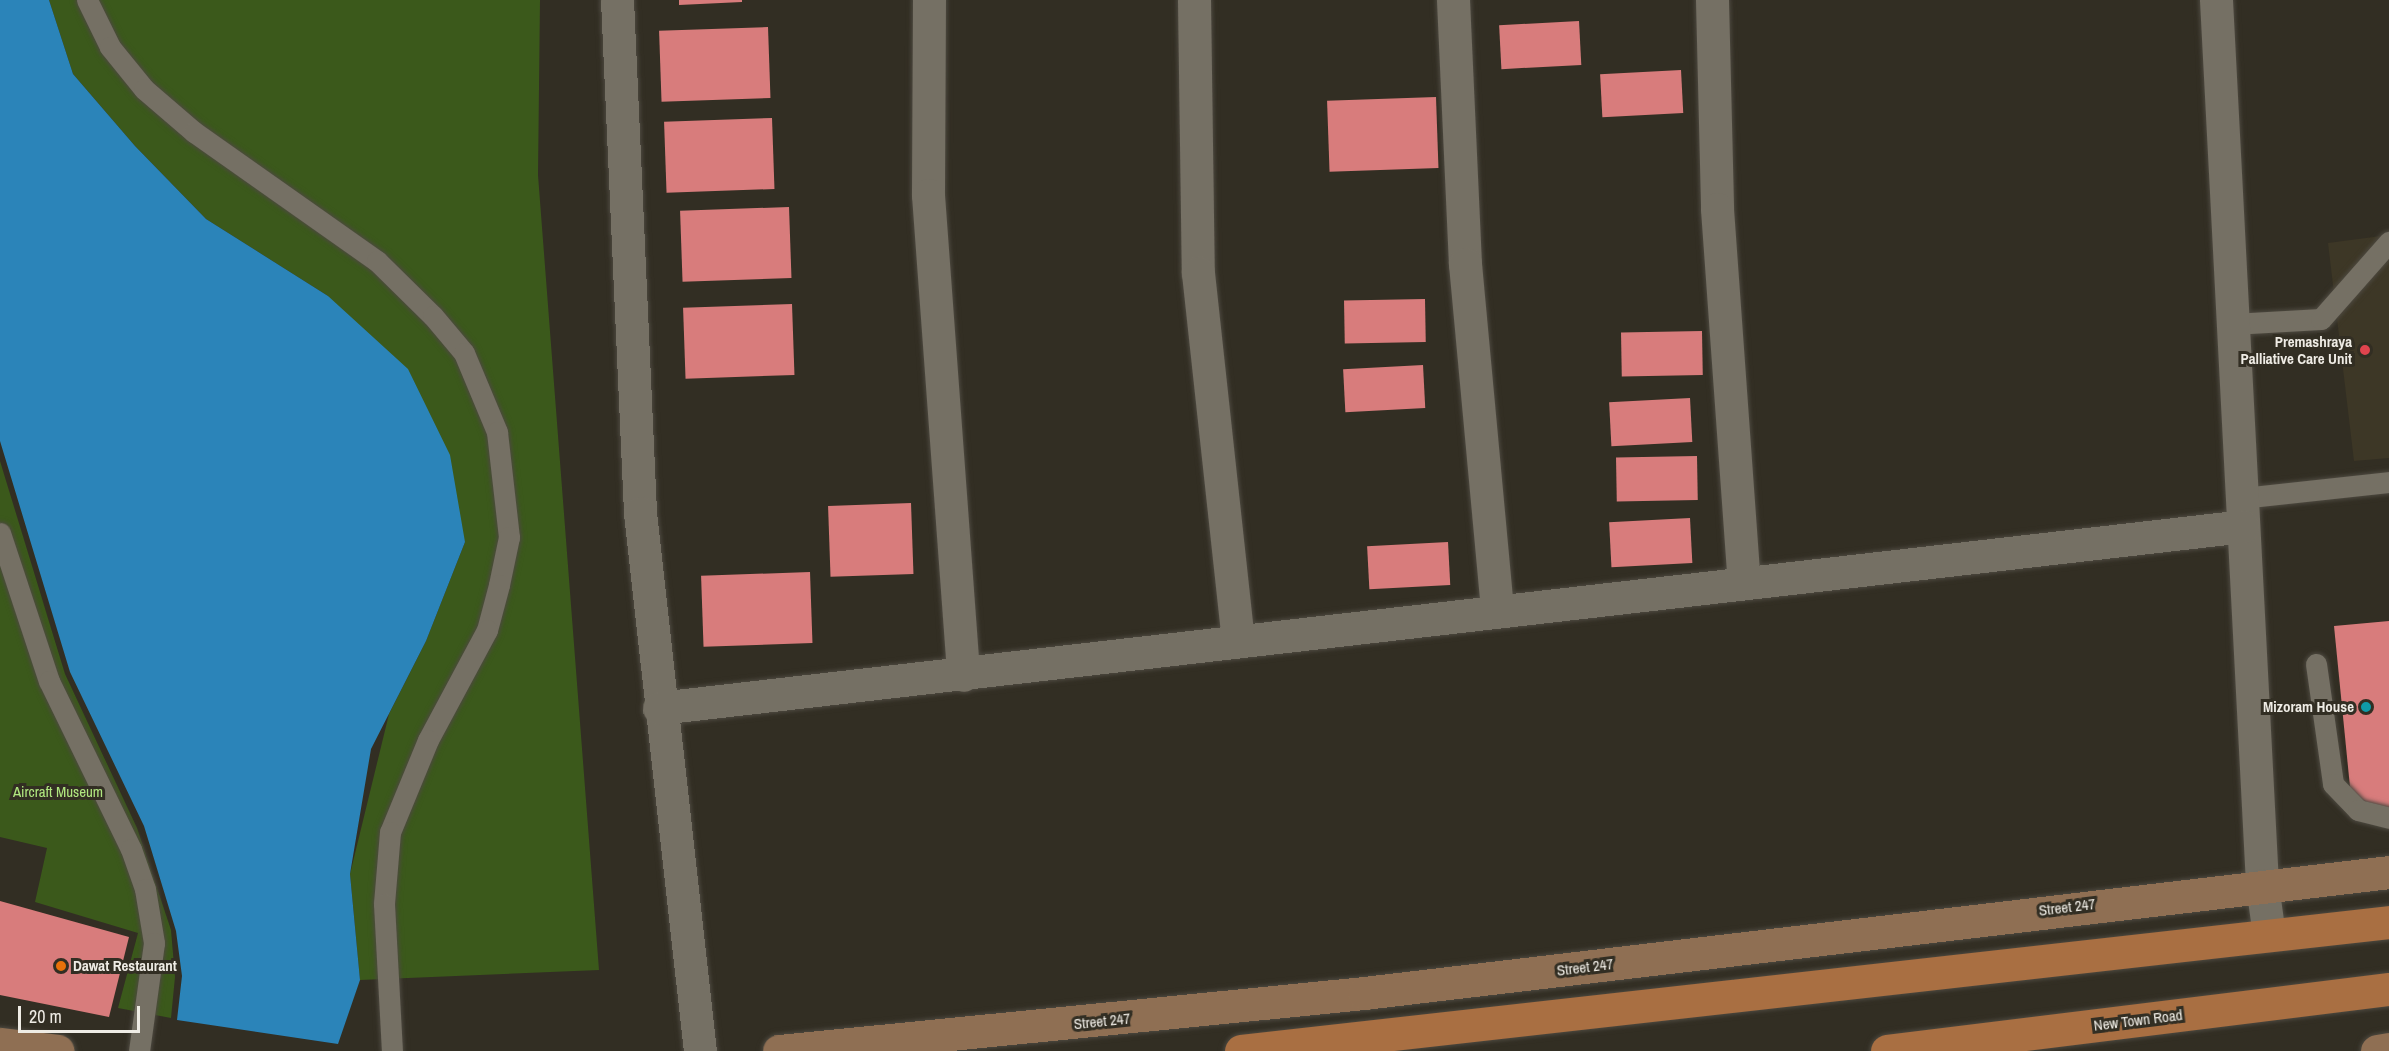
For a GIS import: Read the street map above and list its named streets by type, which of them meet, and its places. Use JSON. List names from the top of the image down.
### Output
{
  "streets": {
    "main road": ["New Town Road"],
    "street": ["Street 247"]
  },
  "parks": ["Aircraft Museum"],
  "places": ["Premashraya Palliative Care Unit", "Mizoram House", "Dawat Restaurant"],
  "scale_bar": "20 m"
}
